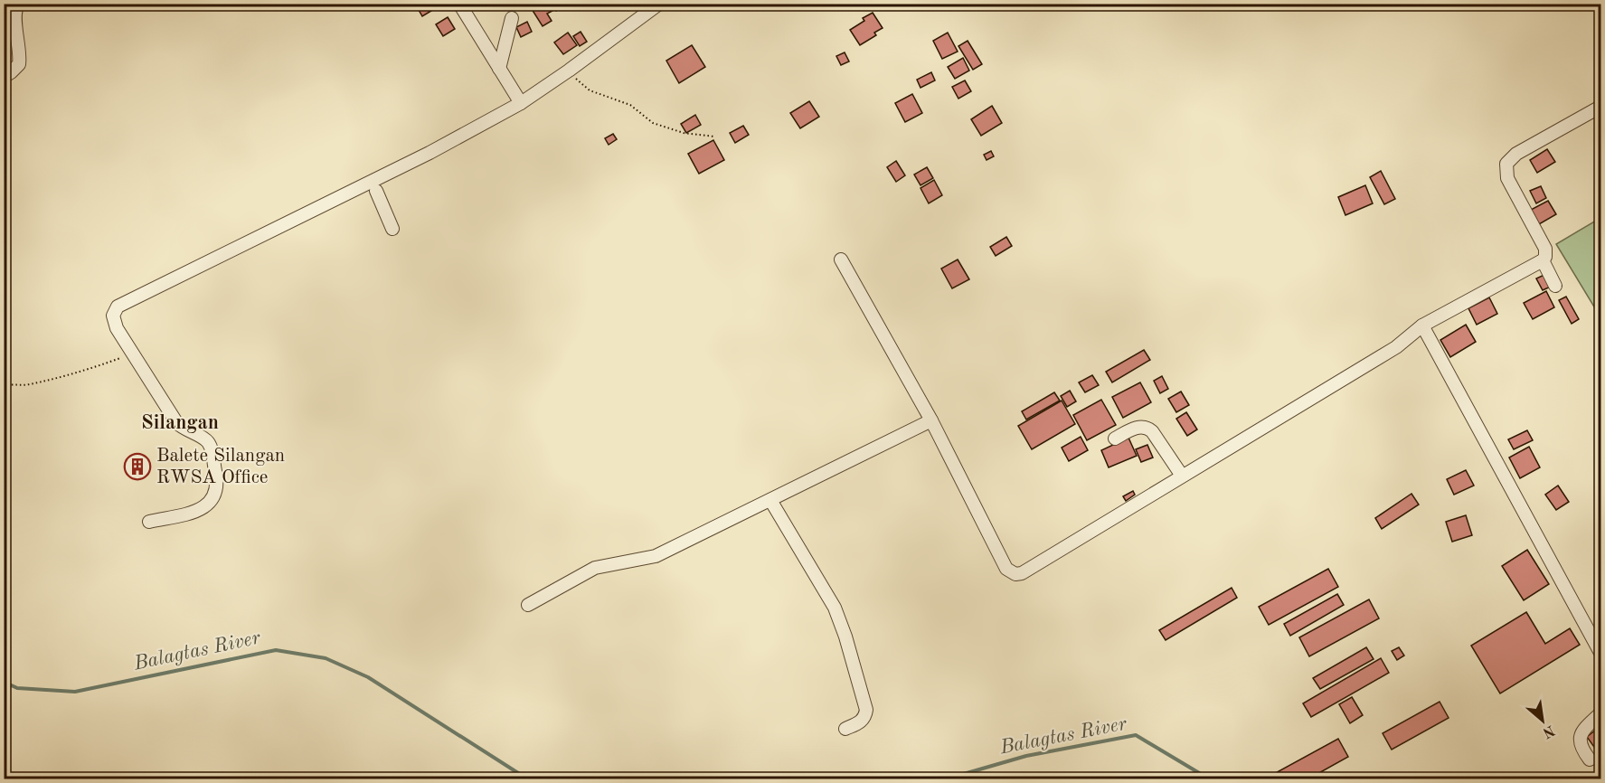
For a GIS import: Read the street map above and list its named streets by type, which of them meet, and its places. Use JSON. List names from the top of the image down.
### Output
{
  "districts": ["Silangan"],
  "water": ["Balagtas River"],
  "places": {
    "building": ["Balete Silangan RWSA Office"]
  },
  "north": "bottom right"
}
